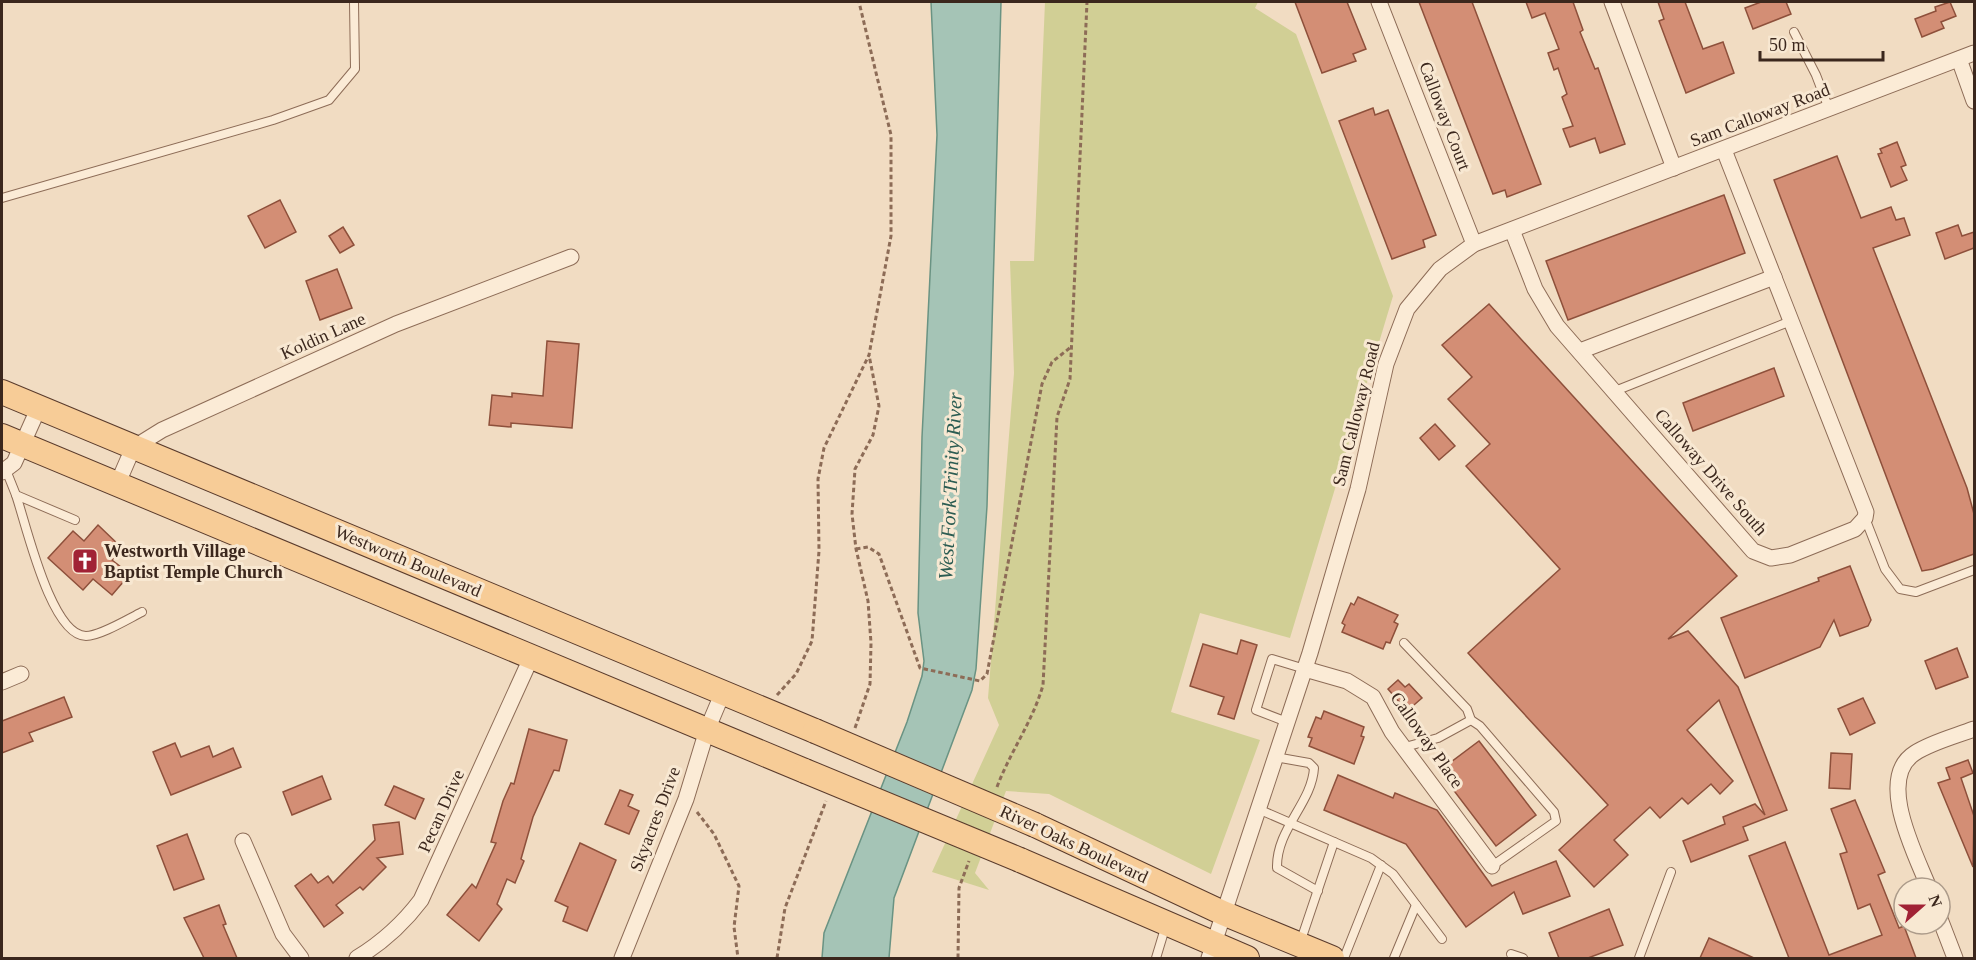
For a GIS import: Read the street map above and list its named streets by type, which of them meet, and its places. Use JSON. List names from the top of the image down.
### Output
{
  "streets": {
    "main road": ["Westworth Boulevard", "River Oaks Boulevard"],
    "street": [
      "Sam Calloway Road",
      "Calloway Court",
      "Koldin Lane",
      "Calloway Drive South",
      "Calloway Place",
      "Pecan Drive",
      "Skyacres Drive"
    ]
  },
  "crossings": [
    ["Sam Calloway Road", "Calloway Court"],
    ["Sam Calloway Road", "Calloway Drive South"],
    ["Sam Calloway Road", "Calloway Place"],
    ["Sam Calloway Road", "River Oaks Boulevard"],
    ["Koldin Lane", "Westworth Boulevard"],
    ["Westworth Boulevard", "Skyacres Drive"],
    ["Westworth Boulevard", "River Oaks Boulevard"],
    ["Skyacres Drive", "River Oaks Boulevard"]
  ],
  "water": ["West Fork Trinity River"],
  "places": {
    "church": ["Westworth Village Baptist Temple Church"]
  },
  "scale_bar": "50 m",
  "north": "right"
}
